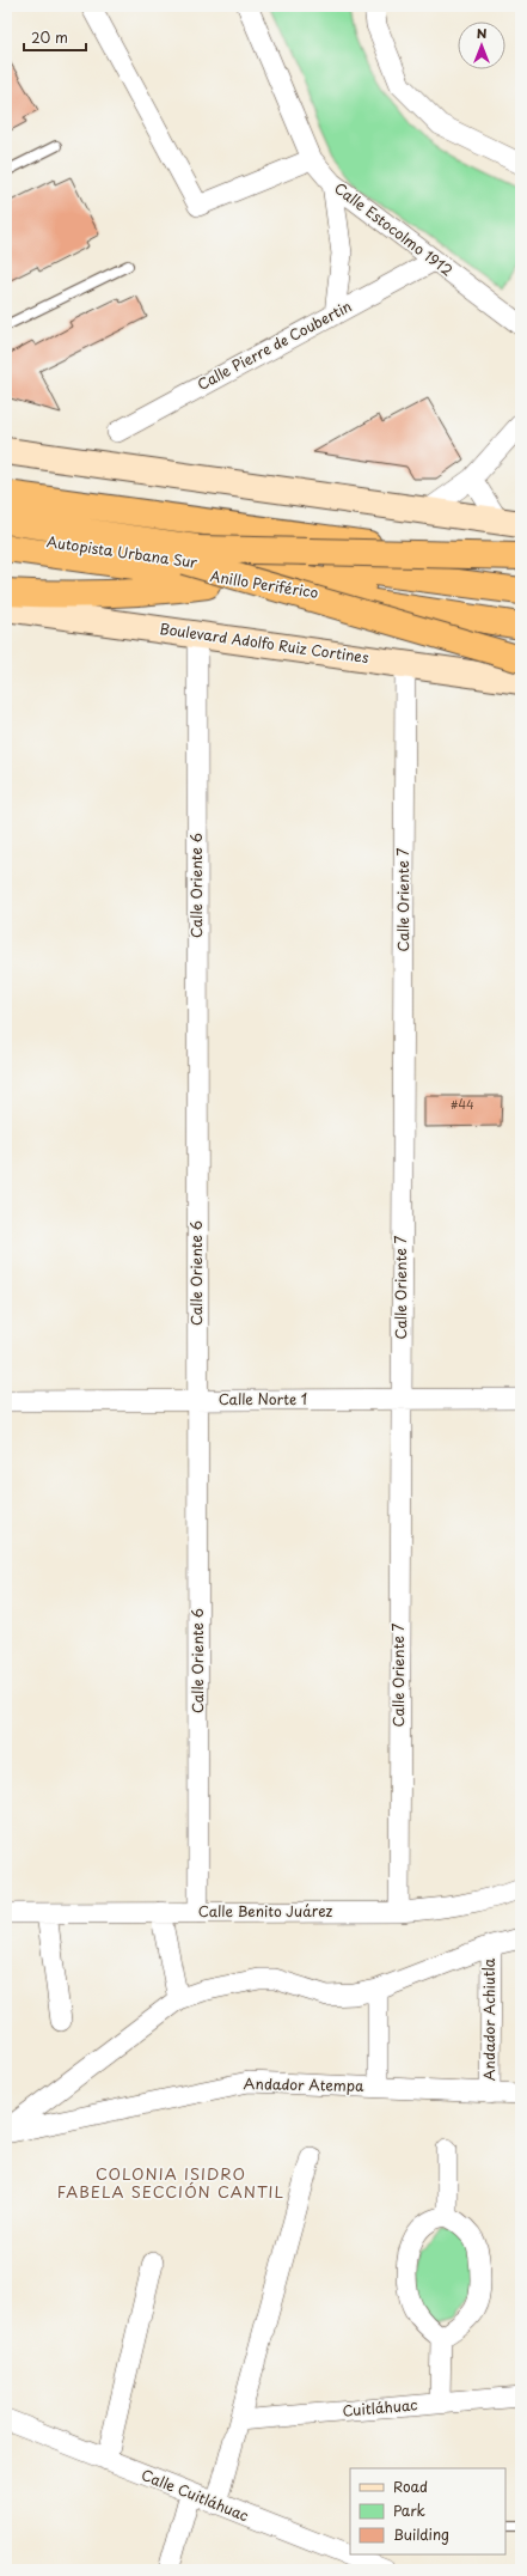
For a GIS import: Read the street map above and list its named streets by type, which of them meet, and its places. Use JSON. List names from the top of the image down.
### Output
{
  "streets": {
    "highway": ["Autopista Urbana Sur", "Anillo Periférico"],
    "main road": ["Boulevard Adolfo Ruiz Cortines"],
    "street": [
      "Calle Estocolmo 1912",
      "Calle Pierre de Coubertin",
      "Calle Oriente 6",
      "Calle Oriente 7",
      "Calle Norte 1",
      "Calle Benito Juárez",
      "Andador Achiutla",
      "Andador Atempa",
      "Cuitláhuac",
      "Calle Cuitláhuac"
    ]
  },
  "crossings": [
    ["Calle Estocolmo 1912", "Calle Pierre de Coubertin"],
    ["Boulevard Adolfo Ruiz Cortines", "Calle Oriente 6"],
    ["Boulevard Adolfo Ruiz Cortines", "Calle Oriente 7"],
    ["Calle Oriente 6", "Calle Norte 1"],
    ["Calle Oriente 6", "Calle Benito Juárez"],
    ["Calle Oriente 7", "Calle Norte 1"],
    ["Calle Oriente 7", "Calle Benito Juárez"],
    ["Andador Achiutla", "Andador Atempa"]
  ],
  "districts": ["COLONIA ISIDRO FABELA SECCIÓN CANTIL"],
  "house_numbers": ["#44"],
  "legend": ["Road", "Park", "Building"],
  "scale_bar": "20 m",
  "north": "top"
}
